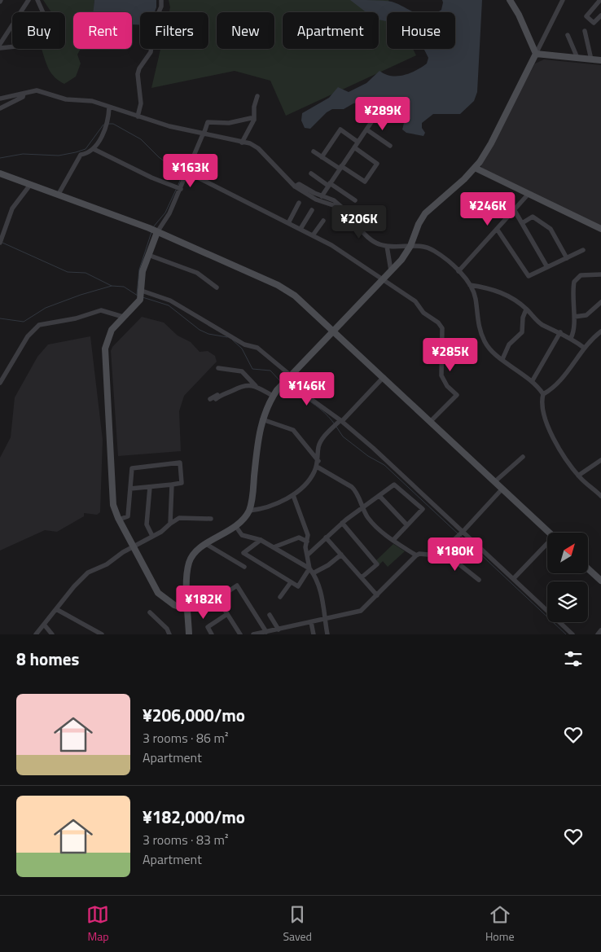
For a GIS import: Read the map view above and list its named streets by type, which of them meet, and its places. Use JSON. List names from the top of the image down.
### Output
{
  "north": "top right",
  "page": {
    "chip": [
      "Buy",
      "Rent",
      "Filters",
      "New",
      "Apartment",
      "House"
    ],
    "price": [
      "¥289K",
      "¥163K",
      "¥246K",
      "¥206K",
      "¥285K",
      "¥146K",
      "¥180K",
      "¥182K"
    ],
    "heading": "8 homes",
    "list": [
      {
        "name": "¥206,000/mo",
        "note": "3 rooms · 86 m² · Apartment"
      },
      {
        "name": "¥182,000/mo",
        "note": "3 rooms · 83 m² · Apartment"
      }
    ],
    "tabs": ["Map", "Saved", "Home"]
  }
}
